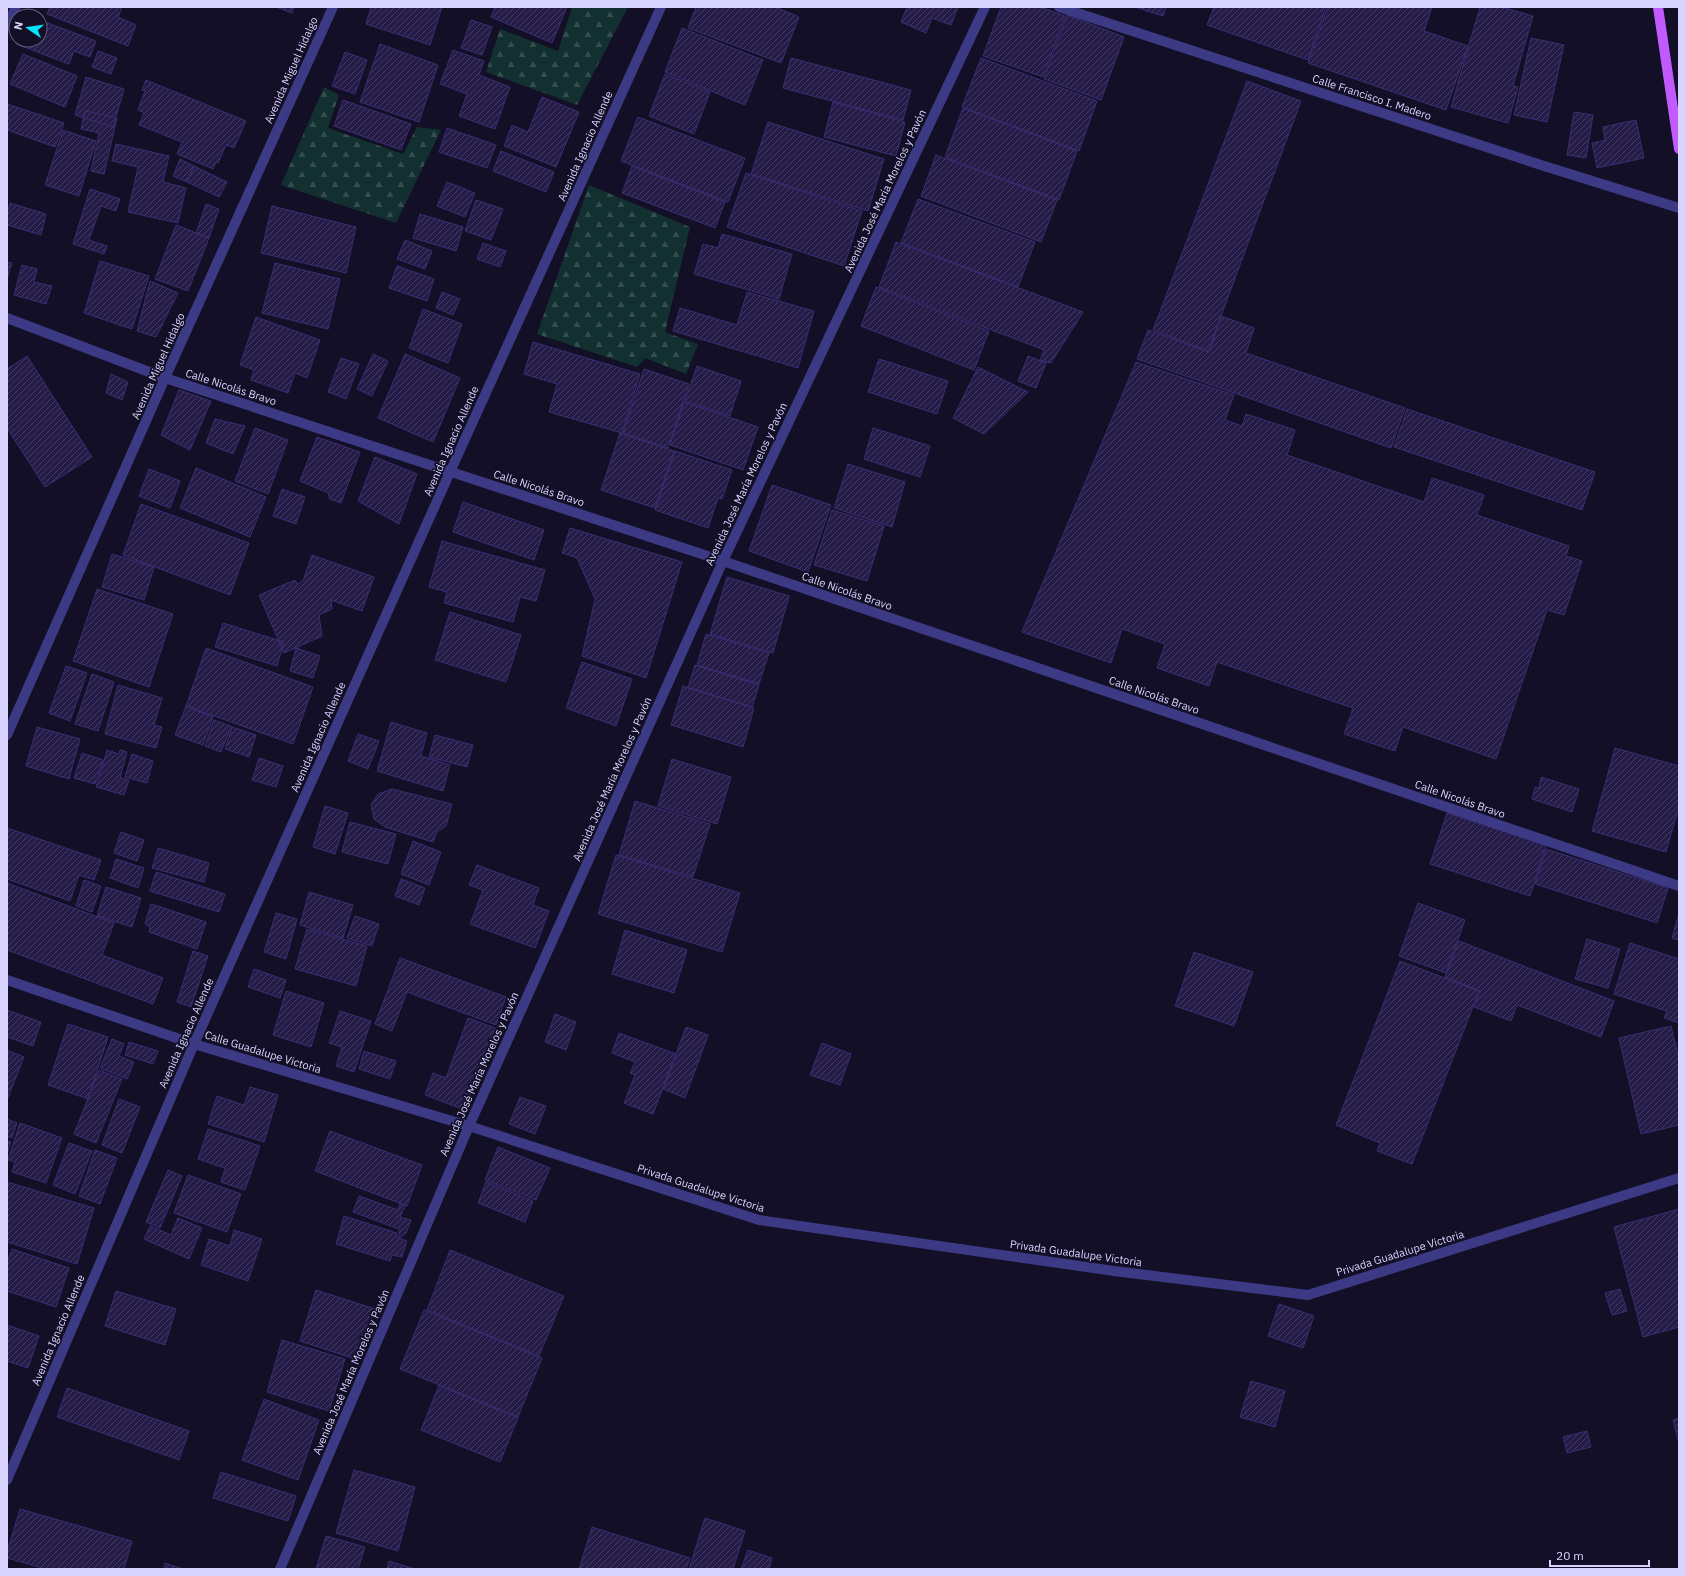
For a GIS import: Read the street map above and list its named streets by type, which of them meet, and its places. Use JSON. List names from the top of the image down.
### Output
{
  "streets": {
    "street": [
      "Avenida Miguel Hidalgo",
      "Calle Francisco I. Madero",
      "Avenida Ignacio Allende",
      "Avenida José María Morelos y Pavón",
      "Calle Nicolás Bravo",
      "Calle Guadalupe Victoria",
      "Privada Guadalupe Victoria"
    ]
  },
  "crossings": [
    ["Avenida Miguel Hidalgo", "Calle Nicolás Bravo"],
    ["Avenida Ignacio Allende", "Calle Nicolás Bravo"],
    ["Avenida Ignacio Allende", "Calle Guadalupe Victoria"],
    ["Avenida José María Morelos y Pavón", "Calle Nicolás Bravo"],
    ["Avenida José María Morelos y Pavón", "Calle Guadalupe Victoria"],
    ["Avenida José María Morelos y Pavón", "Privada Guadalupe Victoria"],
    ["Calle Guadalupe Victoria", "Privada Guadalupe Victoria"]
  ],
  "scale_bar": "20 m",
  "north": "left"
}
